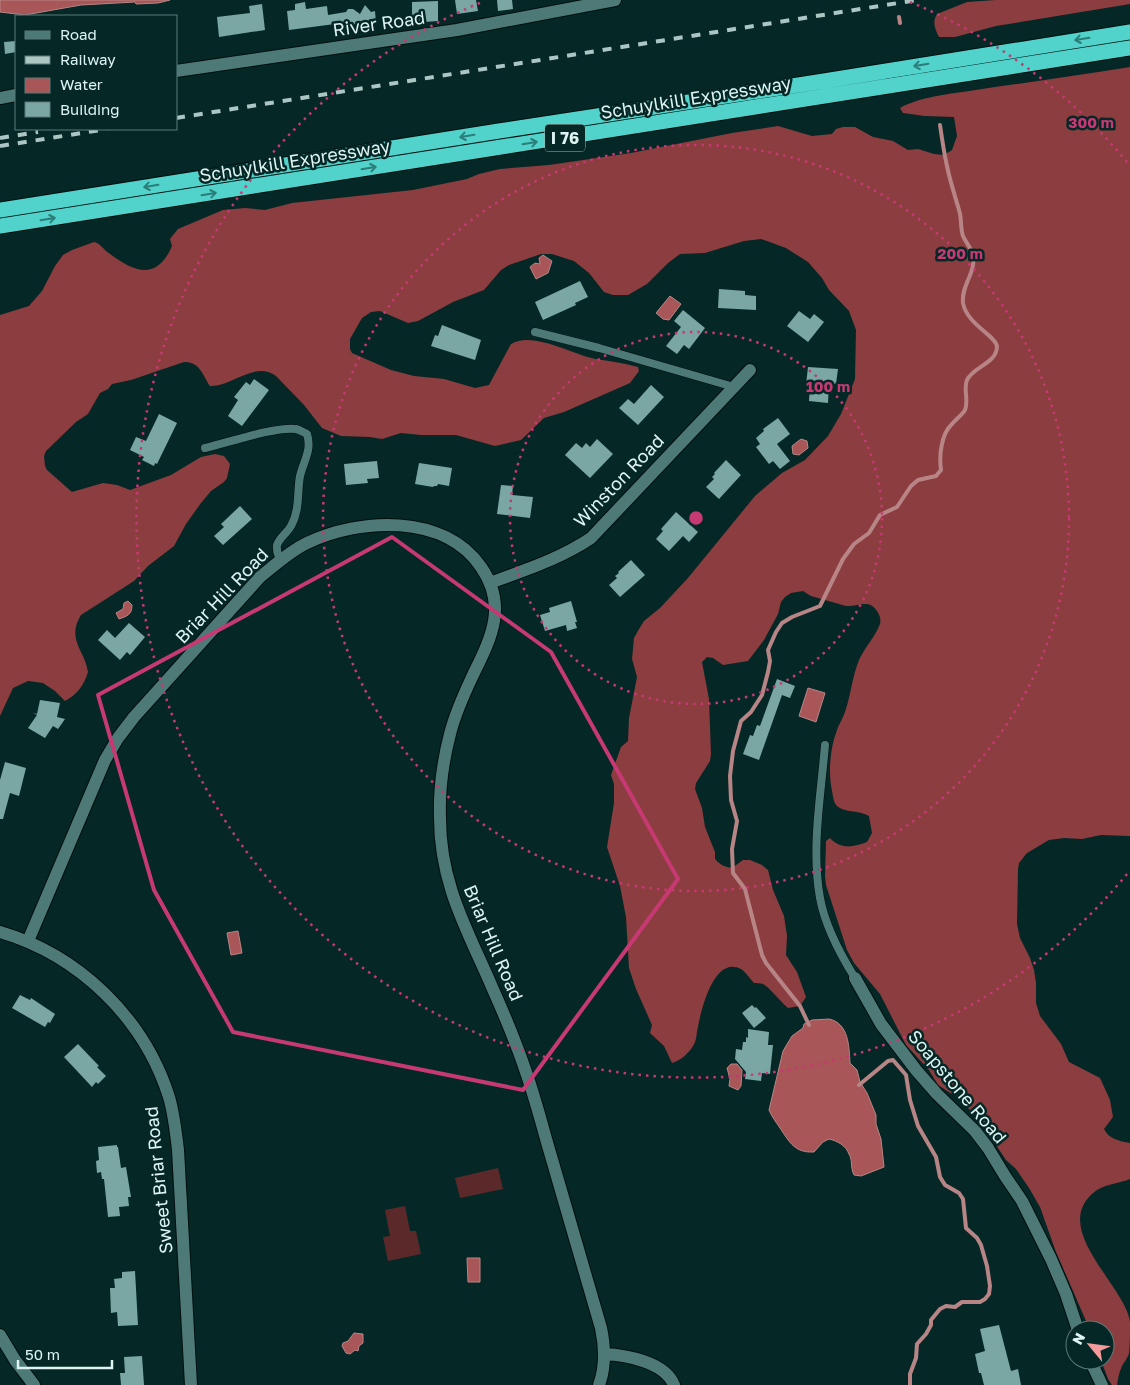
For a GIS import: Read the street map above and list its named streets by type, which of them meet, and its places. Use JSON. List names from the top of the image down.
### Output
{
  "streets": {
    "highway": ["Schuylkill Expressway", "I 76"],
    "street": [
      "River Road",
      "Winston Road",
      "Briar Hill Road",
      "Soapstone Road",
      "Sweet Briar Road"
    ]
  },
  "crossings": [
    ["Winston Road", "Briar Hill Road"],
    ["Briar Hill Road", "Sweet Briar Road"]
  ],
  "legend": [
    "Road",
    "Railway",
    "Water",
    "Building"
  ],
  "scale_bar": "50 m",
  "north": "top left",
  "rings": ["300 m", "200 m", "100 m"]
}
